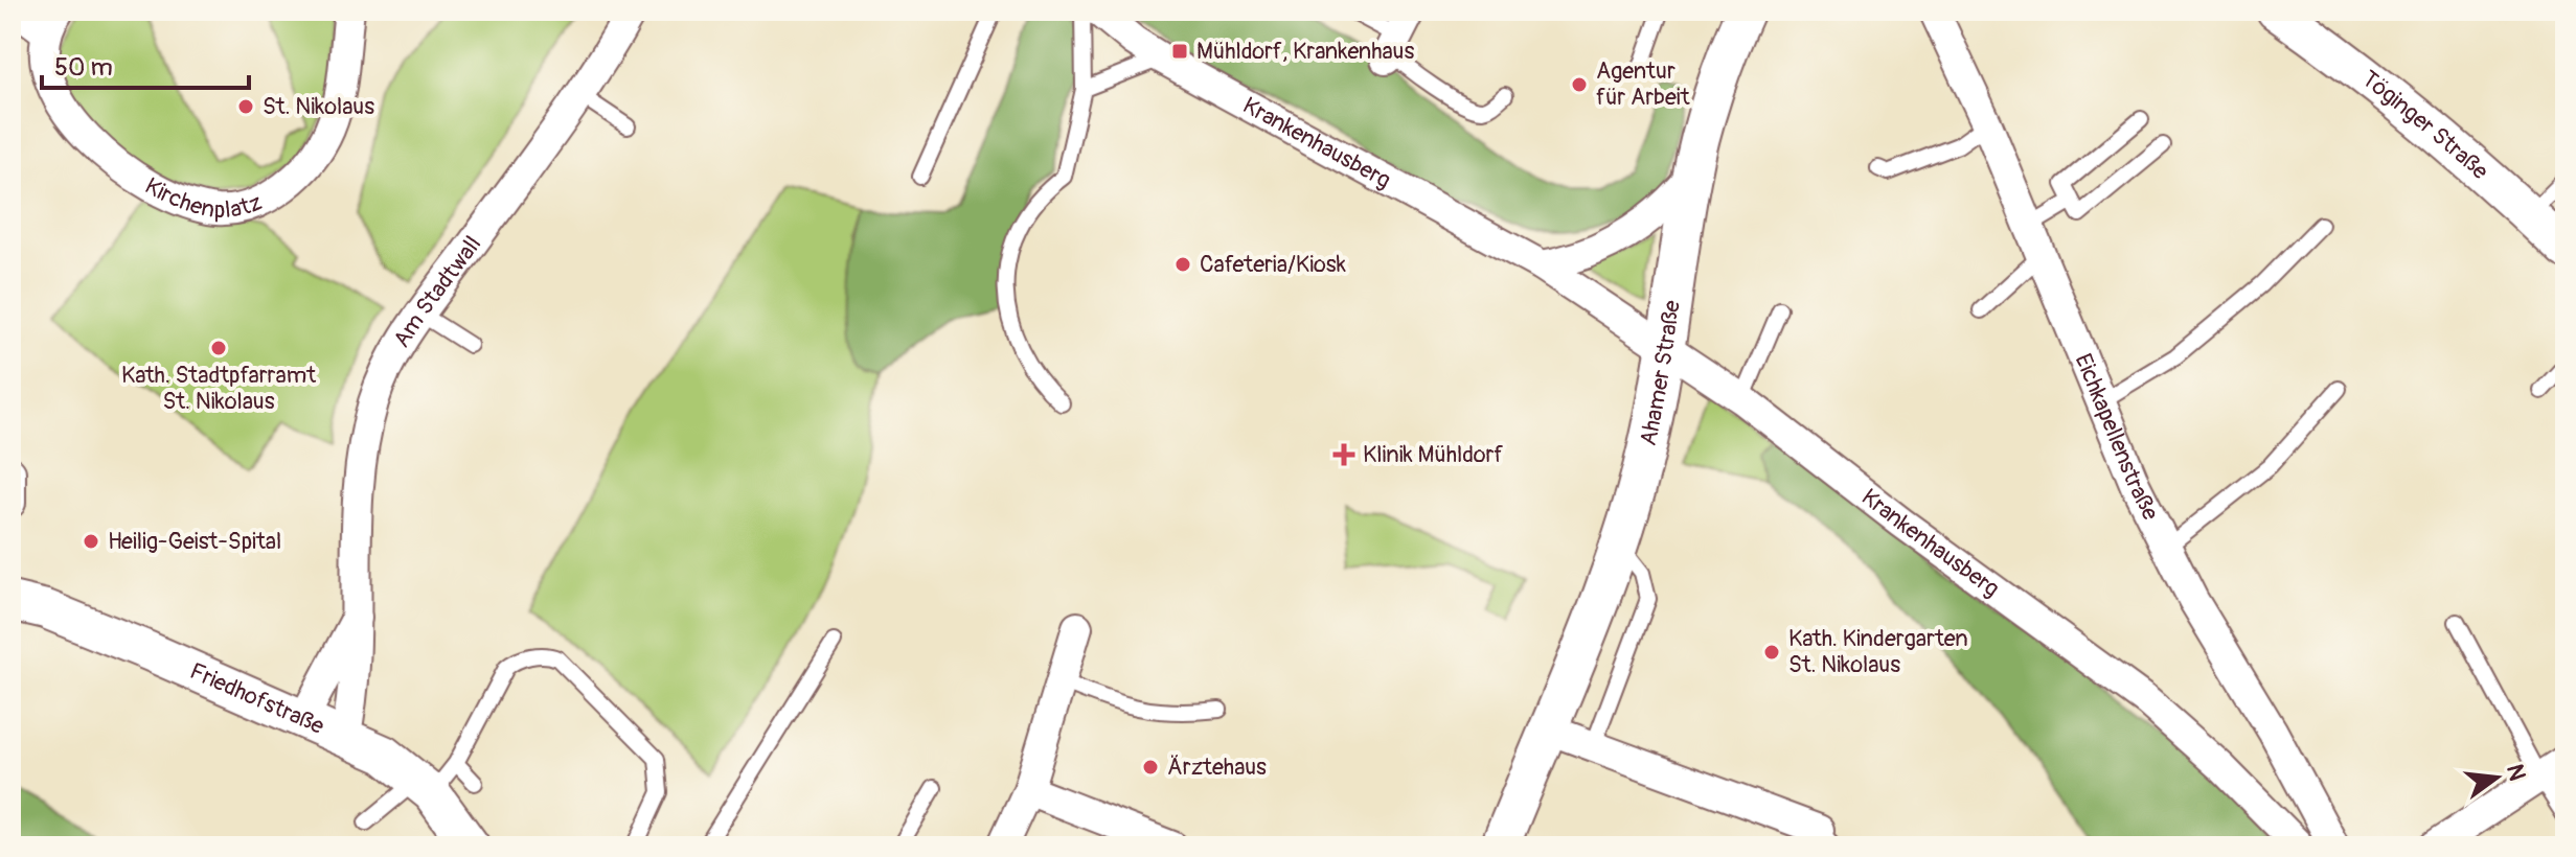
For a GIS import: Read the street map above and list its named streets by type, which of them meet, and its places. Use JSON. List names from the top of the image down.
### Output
{
  "streets": {
    "street": [
      "Töginger Straße",
      "Krankenhausberg",
      "Kirchenplatz",
      "Am Stadtwall",
      "Ahamer Straße",
      "Eichkapellenstraße",
      "Friedhofstraße"
    ]
  },
  "crossings": [
    ["Krankenhausberg", "Ahamer Straße"],
    ["Am Stadtwall", "Friedhofstraße"]
  ],
  "places": {
    "transit": ["Mühldorf, Krankenhaus"],
    "other": [
      "Agentur für Arbeit",
      "St. Nikolaus",
      "Cafeteria/Kiosk",
      "Kath. Stadtpfarramt St. Nikolaus",
      "Heilig-Geist-Spital",
      "Kath. Kindergarten St. Nikolaus",
      "Ärztehaus"
    ],
    "health": ["Klinik Mühldorf"]
  },
  "scale_bar": "50 m",
  "north": "right"
}
